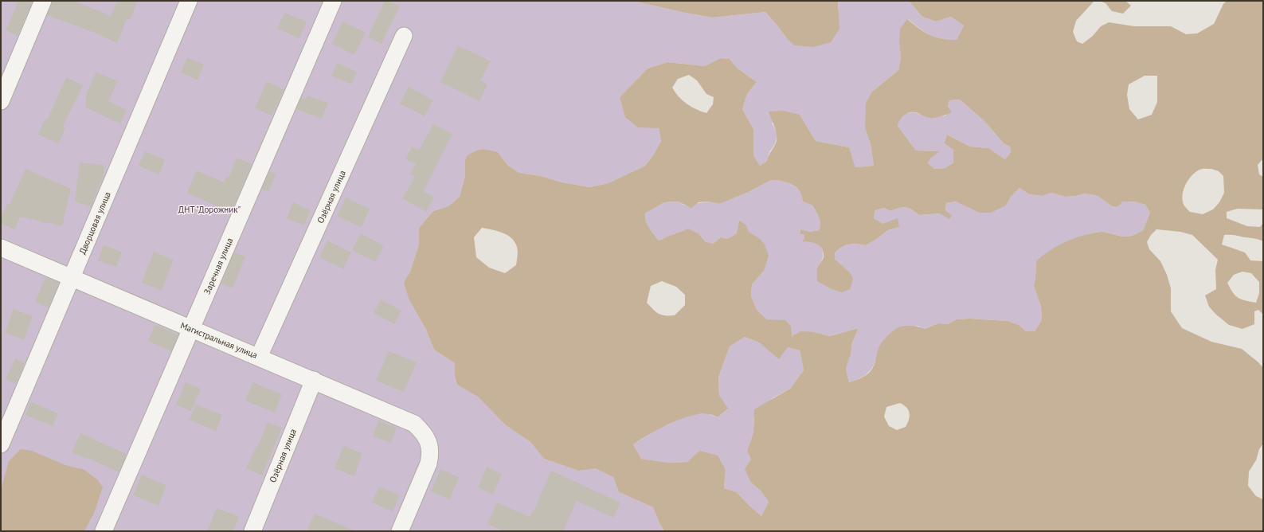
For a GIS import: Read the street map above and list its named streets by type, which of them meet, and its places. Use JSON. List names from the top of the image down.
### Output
{
  "streets": {
    "street": [
      "Озёрная улица",
      "Дворцовая улица",
      "Заречная улица",
      "Магистральная улица"
    ]
  },
  "crossings": [
    ["Озёрная улица", "Магистральная улица"],
    ["Дворцовая улица", "Магистральная улица"],
    ["Заречная улица", "Магистральная улица"]
  ],
  "parks": ["ДНТ \"Дорожник\""]
}
